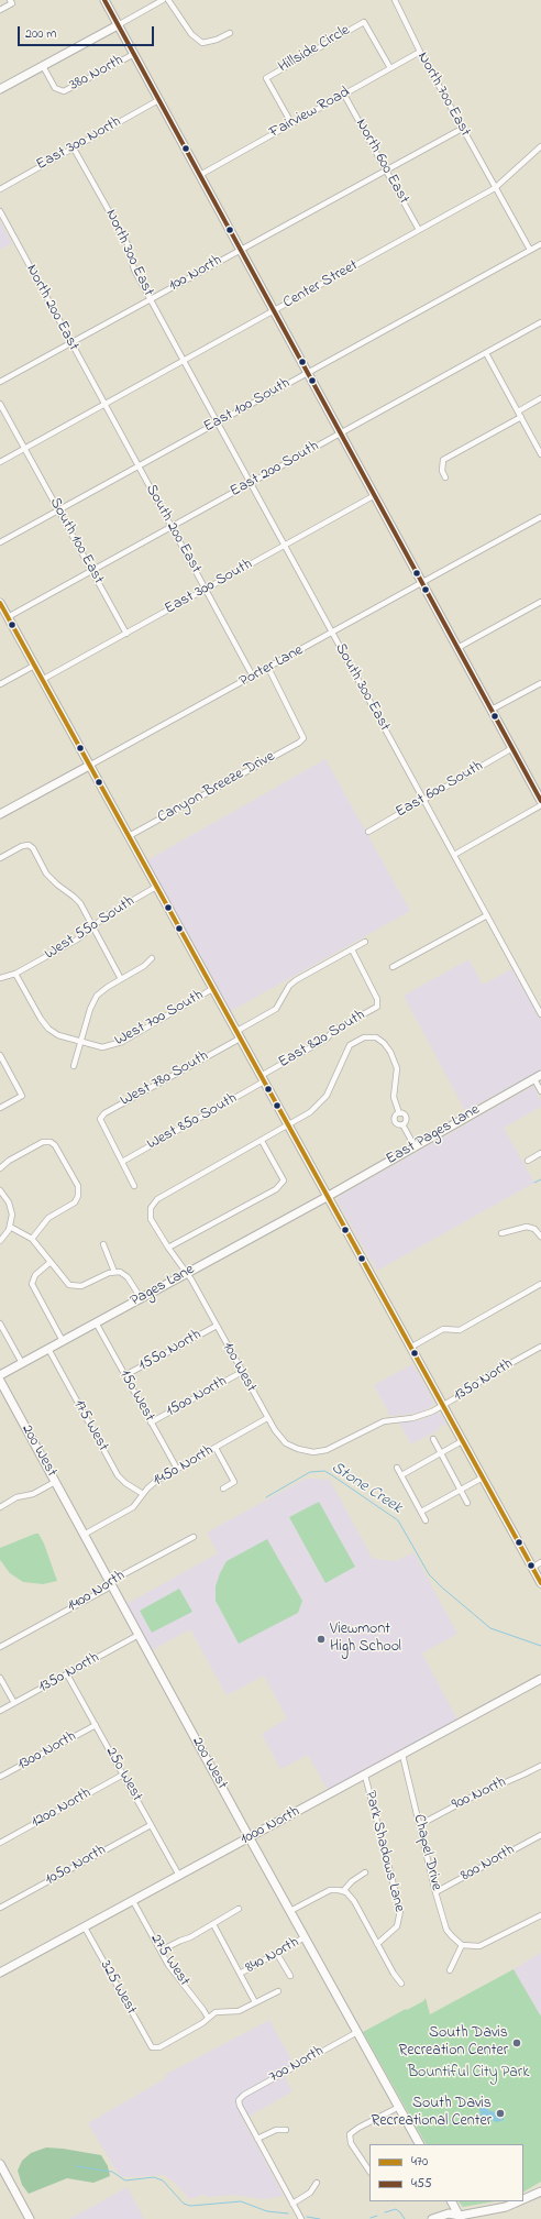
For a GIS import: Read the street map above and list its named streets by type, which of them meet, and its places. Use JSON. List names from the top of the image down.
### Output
{
  "streets": {
    "main road": [
      "Porter Lane",
      "East Pages Lane",
      "Pages Lane",
      "200 West",
      "1000 North"
    ],
    "street": [
      "Hillside Circle",
      "380 North",
      "North 700 East",
      "Fairview Road",
      "East 300 North",
      "North 600 East",
      "North 300 East",
      "100 North",
      "Center Street",
      "North 200 East",
      "East 100 South",
      "East 200 South",
      "South 200 East",
      "South 100 East",
      "East 300 South",
      "South 300 East",
      "Canyon Breeze Drive",
      "East 600 South",
      "West 550 South",
      "West 700 South",
      "East 820 South",
      "West 780 South",
      "West 850 South",
      "1550 North",
      "100 West",
      "1350 North",
      "150 West",
      "1500 North",
      "175 West",
      "1450 North",
      "1400 North",
      "1300 North",
      "250 West",
      "900 North",
      "1200 North",
      "Park Shadows Lane",
      "Chapel Drive",
      "800 North",
      "1050 North",
      "840 North",
      "275 West",
      "325 West",
      "700 North"
    ]
  },
  "crossings": [
    ["Hillside Circle", "Fairview Road"],
    ["North 700 East", "Fairview Road"],
    ["North 700 East", "100 North"],
    ["North 700 East", "Center Street"],
    ["North 700 East", "East 100 South"],
    ["Fairview Road", "North 600 East"],
    ["East 300 North", "North 300 East"],
    ["North 600 East", "100 North"],
    ["North 600 East", "Center Street"],
    ["North 300 East", "100 North"],
    ["North 300 East", "Center Street"],
    ["North 300 East", "South 300 East"],
    ["100 North", "North 200 East"],
    ["Center Street", "North 200 East"],
    ["Center Street", "South 200 East"],
    ["Center Street", "South 100 East"],
    ["Center Street", "South 300 East"],
    ["North 200 East", "South 200 East"],
    ["East 100 South", "South 200 East"],
    ["East 100 South", "South 100 East"],
    ["East 100 South", "South 300 East"],
    ["East 200 South", "South 200 East"],
    ["East 200 South", "South 100 East"],
    ["East 200 South", "South 300 East"],
    ["South 200 East", "East 300 South"],
    ["South 200 East", "Porter Lane"],
    ["South 100 East", "East 300 South"],
    ["East 300 South", "South 300 East"],
    ["Porter Lane", "South 300 East"],
    ["Porter Lane", "Canyon Breeze Drive"],
    ["South 300 East", "East 600 South"],
    ["West 550 South", "West 700 South"],
    ["East 820 South", "West 850 South"],
    ["West 780 South", "West 850 South"],
    ["East Pages Lane", "Pages Lane"],
    ["East Pages Lane", "100 West"],
    ["Pages Lane", "100 West"],
    ["Pages Lane", "150 West"],
    ["Pages Lane", "175 West"],
    ["1550 North", "100 West"],
    ["1550 North", "150 West"],
    ["100 West", "1350 North"],
    ["100 West", "1500 North"],
    ["100 West", "1450 North"],
    ["1350 North", "200 West"],
    ["1350 North", "250 West"],
    ["150 West", "1500 North"],
    ["150 West", "1450 North"],
    ["175 West", "1450 North"],
    ["200 West", "1450 North"],
    ["200 West", "1400 North"],
    ["200 West", "1000 North"],
    ["200 West", "840 North"],
    ["200 West", "700 North"],
    ["1300 North", "250 West"],
    ["250 West", "1200 North"],
    ["250 West", "1000 North"],
    ["250 West", "1050 North"],
    ["900 North", "Chapel Drive"],
    ["1000 North", "Park Shadows Lane"],
    ["1000 North", "Chapel Drive"],
    ["1000 North", "275 West"],
    ["1000 North", "325 West"],
    ["Chapel Drive", "800 North"],
    ["275 West", "325 West"]
  ],
  "water": ["Stone Creek"],
  "parks": ["Bountiful City Park"],
  "places": ["Viewmont High School", "South Davis Recreation Center", "South Davis Recreational Center"],
  "lines": ["transit line 455", "transit line 470"],
  "legend": ["470", "455"],
  "scale_bar": "200 m"
}
